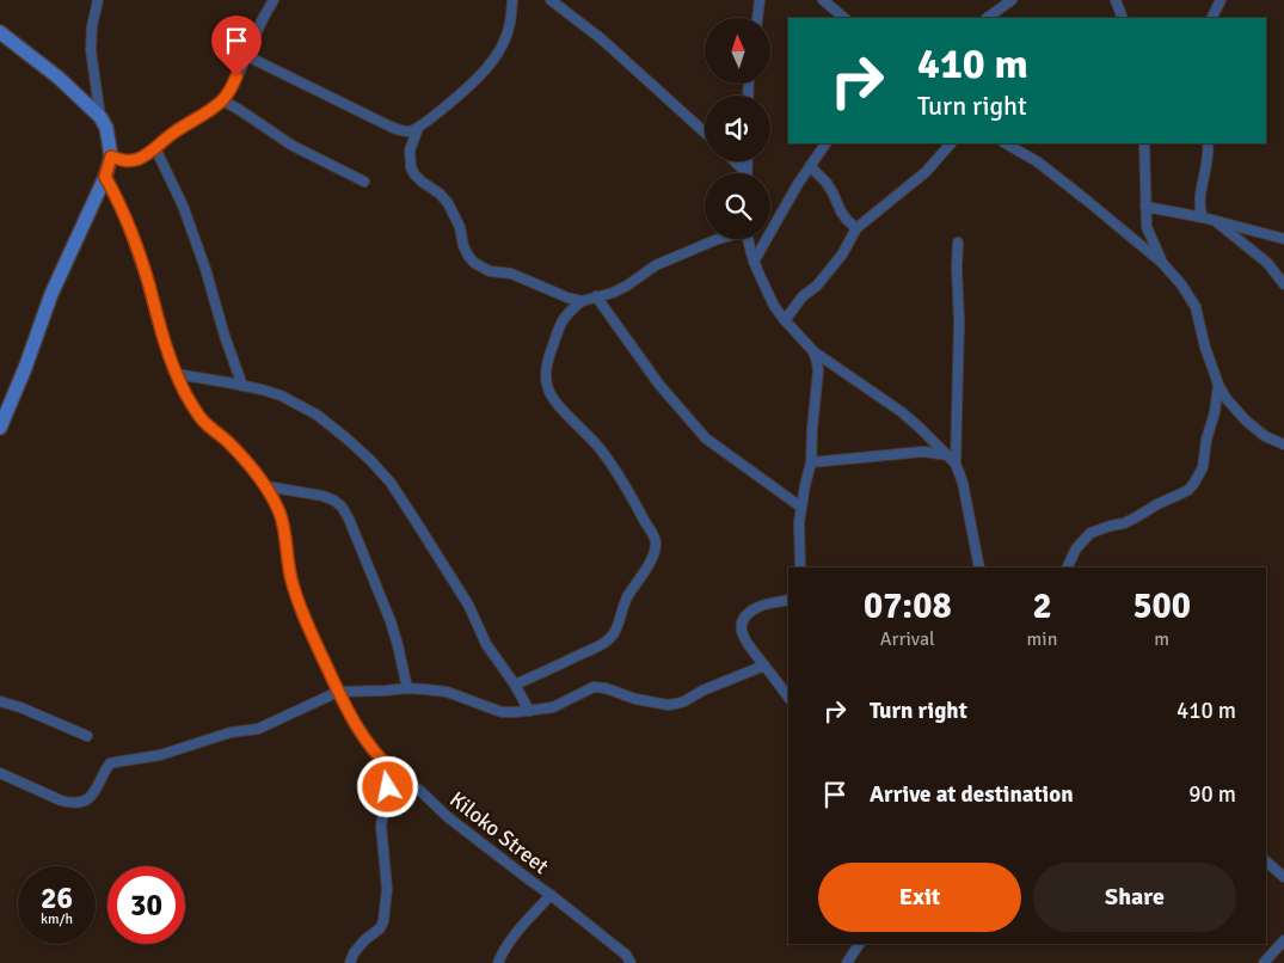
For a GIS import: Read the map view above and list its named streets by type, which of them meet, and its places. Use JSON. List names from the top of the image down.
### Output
{
  "streets": {
    "street": ["Kiloko Street"]
  },
  "north": "top",
  "page": {
    "turn": ["410 m", "Turn right"],
    "eta": [
      "07:08",
      "Arrival",
      "2",
      "min",
      "500",
      "m"
    ],
    "list": [
      {
        "name": "Turn right",
        "value": "410 m"
      },
      {
        "name": "Arrive at destination",
        "value": "90 m"
      }
    ],
    "buttons": ["Exit", "Share"],
    "speed": "26 km/h",
    "limit": "30"
  }
}
